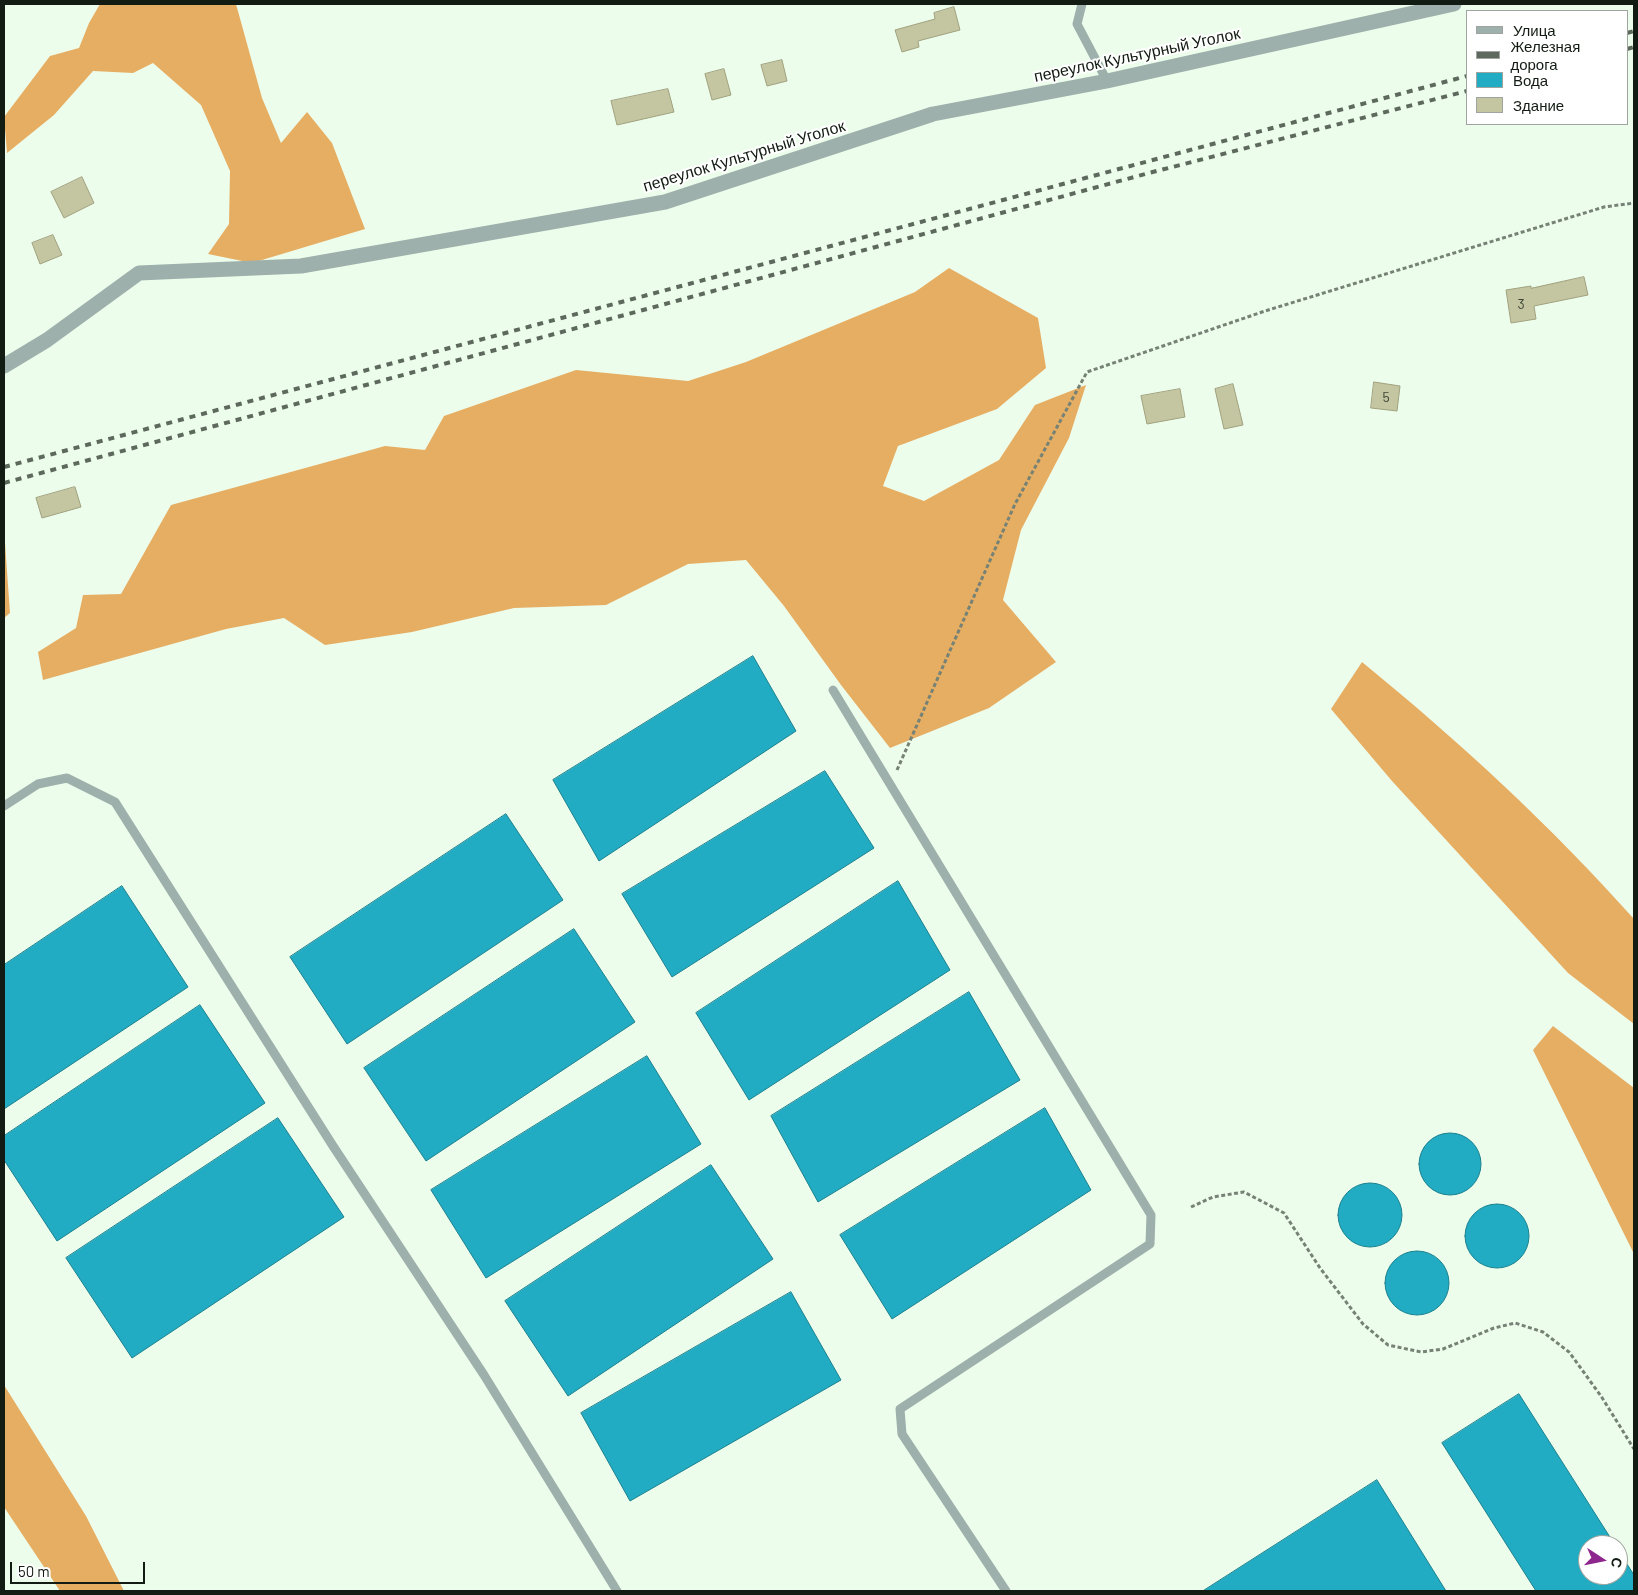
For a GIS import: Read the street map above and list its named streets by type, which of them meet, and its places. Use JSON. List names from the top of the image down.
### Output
{
  "streets": {
    "street": ["переулок Культурный Уголок"]
  },
  "house_numbers": ["3", "5"],
  "legend": [
    "Улица",
    "Железная дорога",
    "Вода",
    "Здание"
  ],
  "scale_bar": "50 m",
  "north": "right"
}
